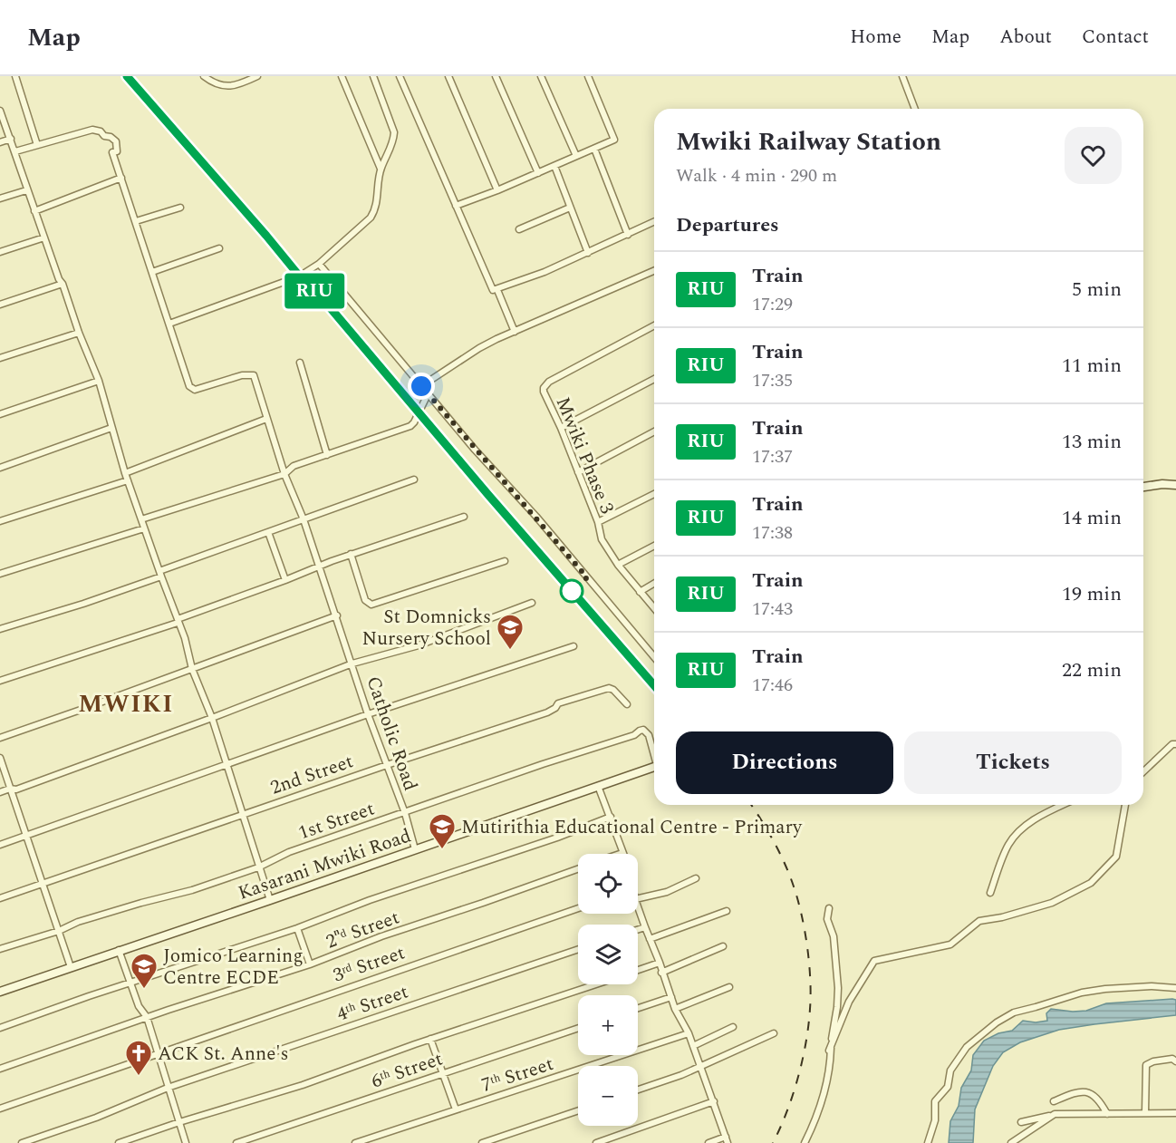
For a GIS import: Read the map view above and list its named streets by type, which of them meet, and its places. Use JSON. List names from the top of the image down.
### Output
{
  "streets": {
    "main road": ["Kasarani Mwiki Road"],
    "street": [
      "Mwiki Phase 3",
      "Catholic Road",
      "2nd Street",
      "1st Street",
      "2ⁿᵈ Street",
      "3ʳᵈ Street",
      "4ᵗʰ Street",
      "6ᵗʰ Street",
      "7ᵗʰ Street"
    ]
  },
  "crossings": [
    ["Catholic Road", "2nd Street"],
    ["Catholic Road", "1st Street"],
    ["Catholic Road", "Kasarani Mwiki Road"]
  ],
  "districts": ["MWIKI"],
  "places": {
    "school or university": ["St Domnicks Nursery School", "Mutirithia Educational Centre - Primary", "Jomico Learning Centre ECDE"],
    "church": ["ACK St. Anne's"]
  },
  "page": {
    "header": "Map",
    "nav": [
      "Home",
      "Map",
      "About",
      "Contact"
    ],
    "on_map": "RIU",
    "heading": [
      ["Mwiki Railway Station", "Walk · 4 min · 290 m"],
      "Departures"
    ],
    "list": [
      {
        "mark": "RIU",
        "name": "Train",
        "note": "17:29",
        "value": "5 min"
      },
      {
        "mark": "RIU",
        "name": "Train",
        "note": "17:35",
        "value": "11 min"
      },
      {
        "mark": "RIU",
        "name": "Train",
        "note": "17:37",
        "value": "13 min"
      },
      {
        "mark": "RIU",
        "name": "Train",
        "note": "17:38",
        "value": "14 min"
      },
      {
        "mark": "RIU",
        "name": "Train",
        "note": "17:43",
        "value": "19 min"
      },
      {
        "mark": "RIU",
        "name": "Train",
        "note": "17:46",
        "value": "22 min"
      }
    ],
    "buttons": ["Directions", "Tickets"],
    "map_buttons": ["+", "−"]
  }
}
